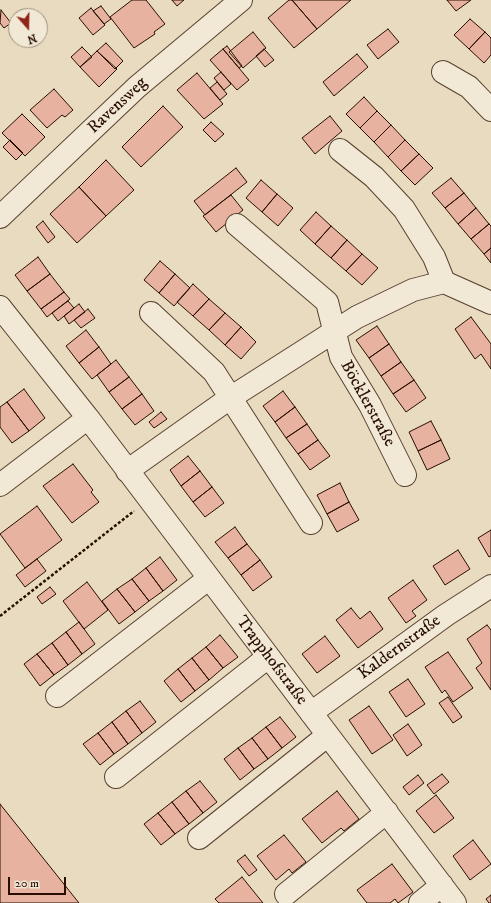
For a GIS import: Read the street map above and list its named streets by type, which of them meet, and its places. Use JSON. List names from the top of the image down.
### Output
{
  "streets": {
    "street": [
      "Ravensweg",
      "Böcklerstraße",
      "Kaldernstraße",
      "Trapphofstraße"
    ]
  },
  "crossings": [
    ["Kaldernstraße", "Trapphofstraße"]
  ],
  "scale_bar": "20 m",
  "north": "bottom"
}
